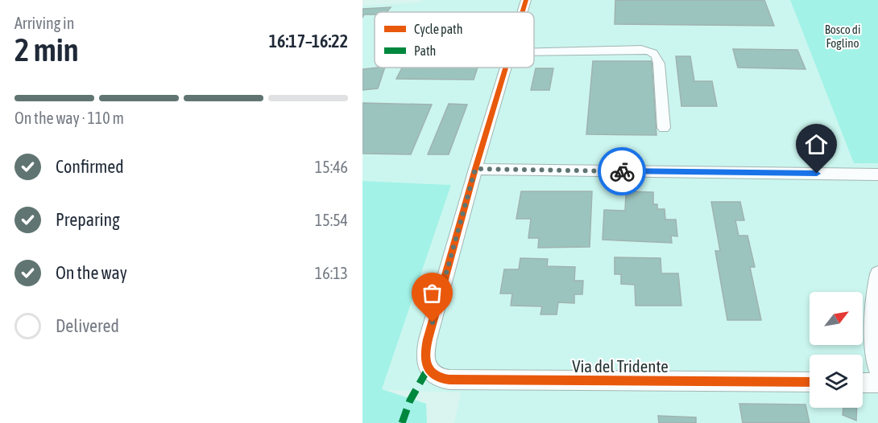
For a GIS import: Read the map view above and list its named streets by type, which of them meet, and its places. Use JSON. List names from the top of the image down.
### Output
{
  "streets": {
    "street": ["Via del Tridente"]
  },
  "parks": ["Bosco di Foglino"],
  "legend": ["Cycle path", "Path"],
  "north": "top right",
  "page": {
    "heading": ["2 min", "Arriving in", "16:17–16:22"],
    "bar": "On the way · 110 m",
    "list": [
      ["Confirmed", "15:46"],
      ["Preparing", "15:54"],
      ["On the way", "16:13"],
      "Delivered"
    ]
  }
}
